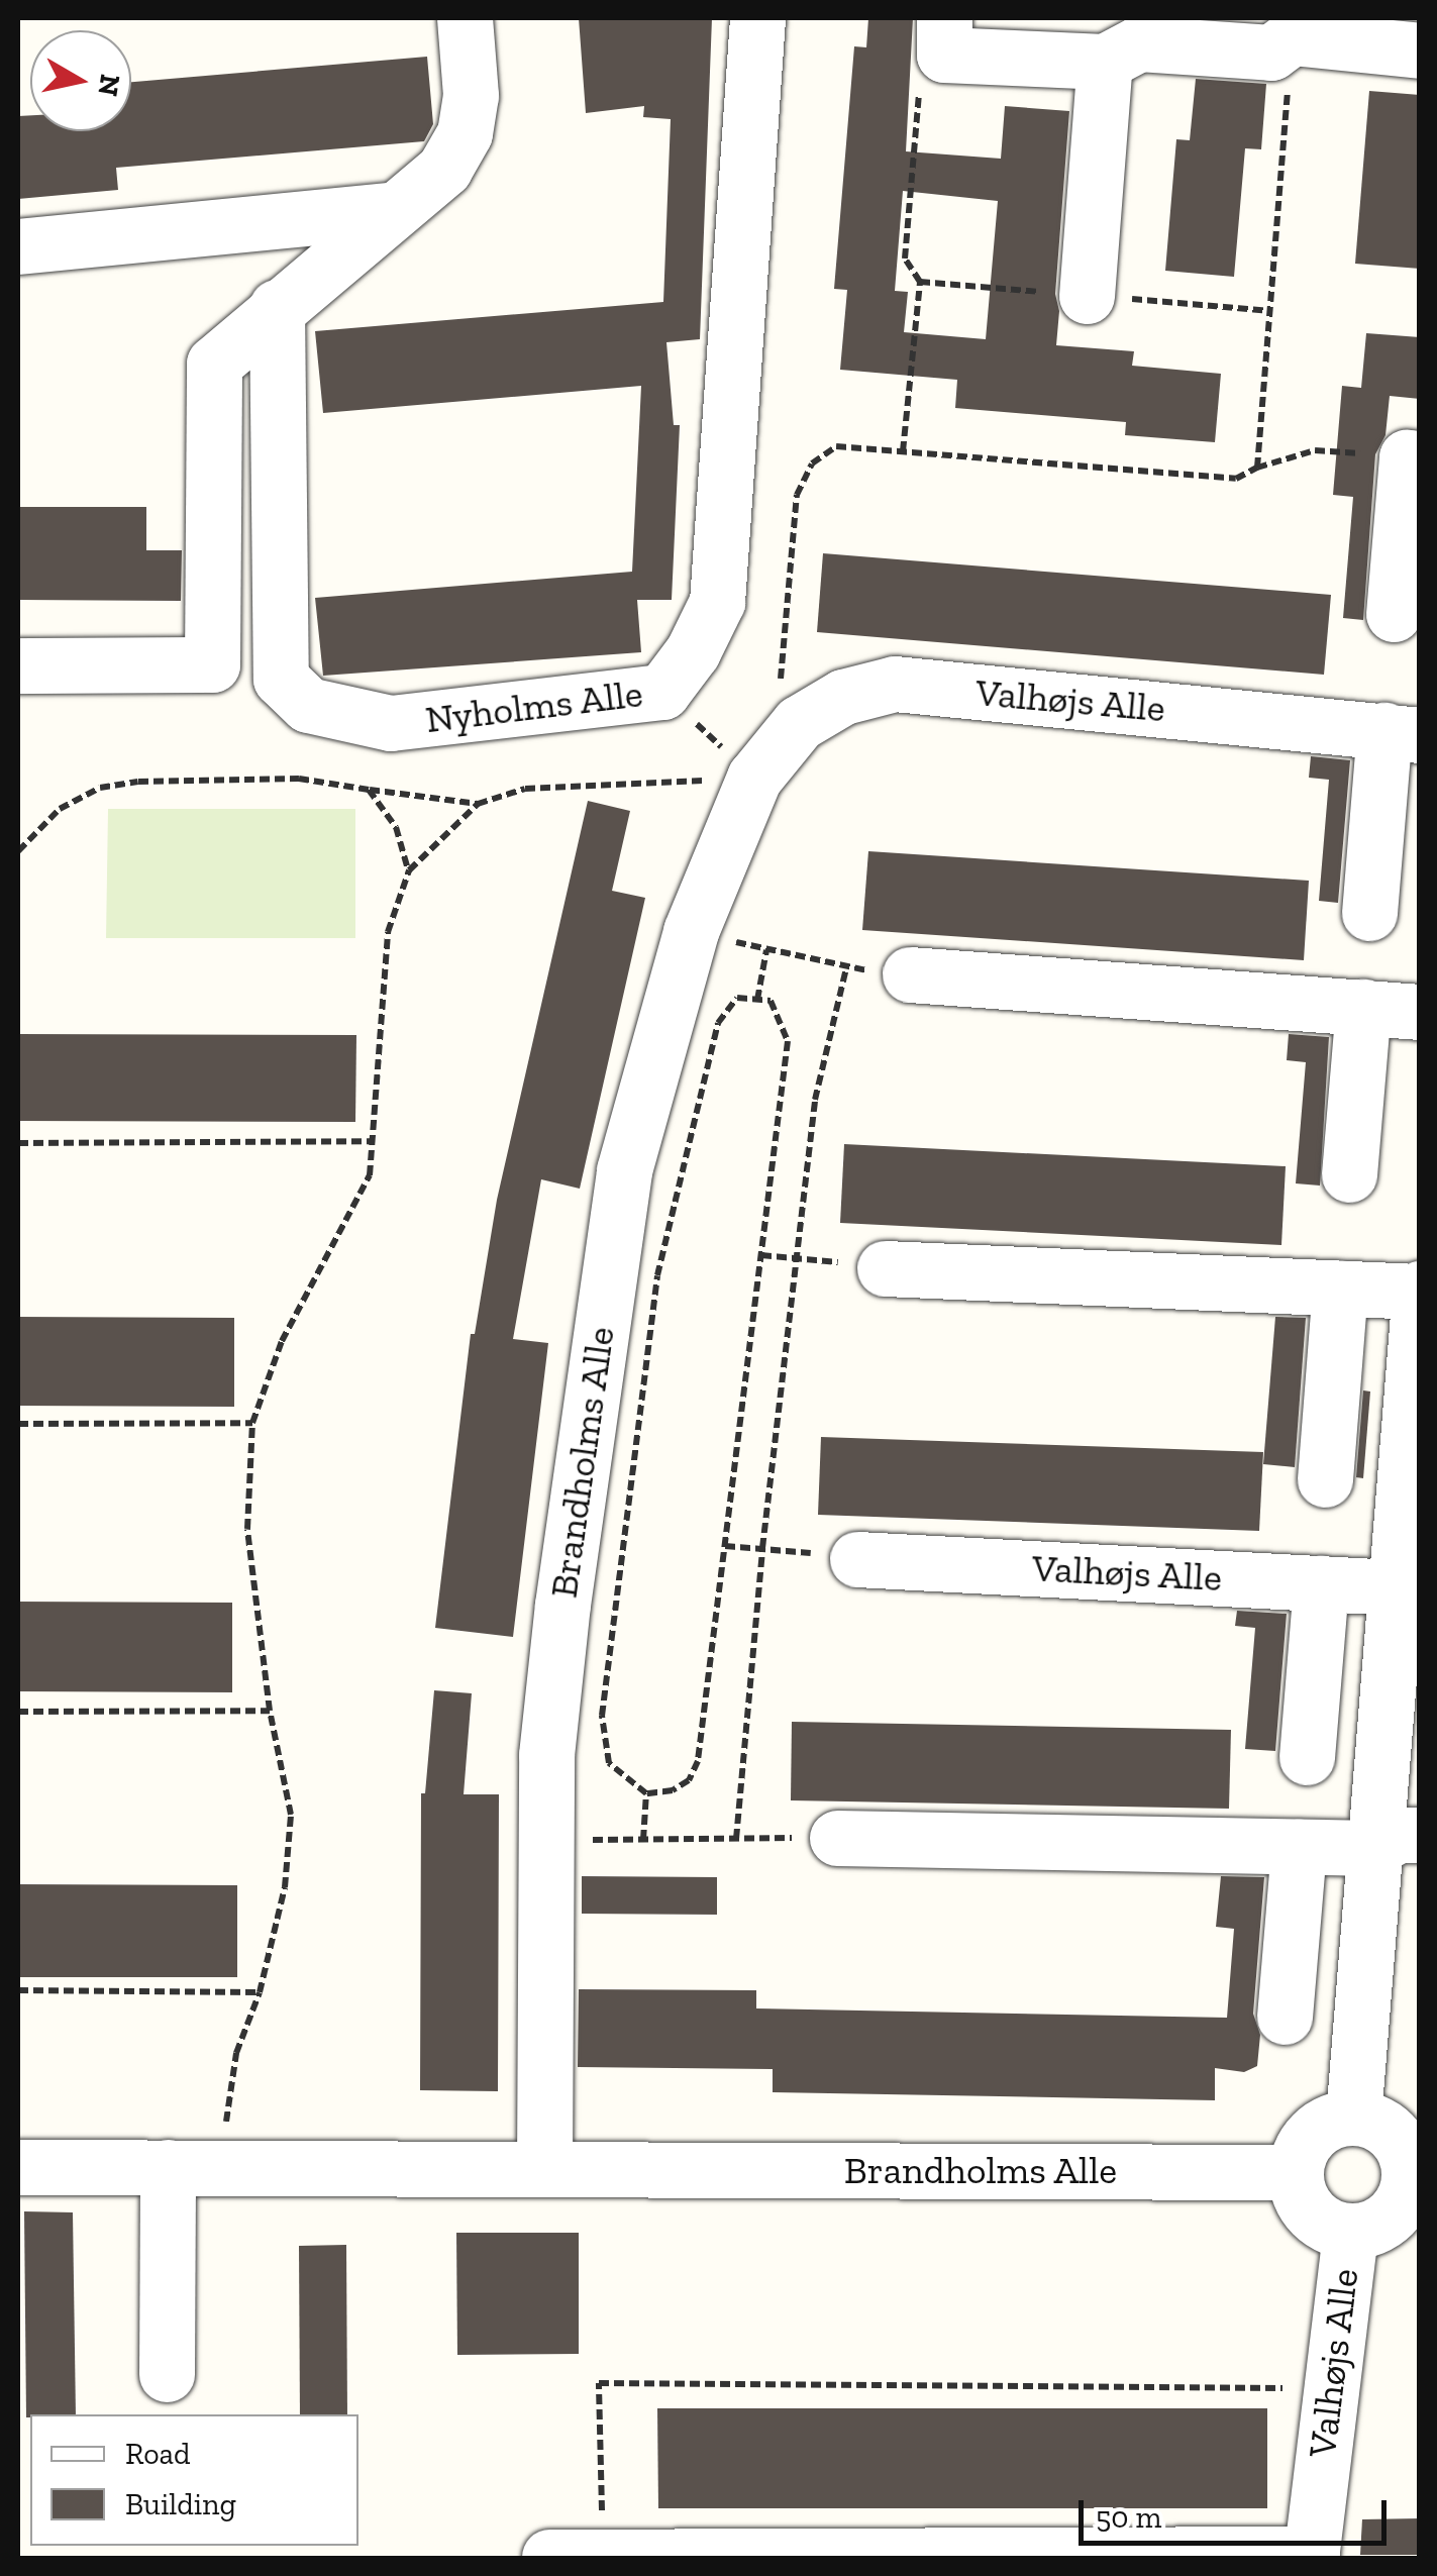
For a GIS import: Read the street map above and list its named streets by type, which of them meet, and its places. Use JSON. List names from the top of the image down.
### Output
{
  "streets": {
    "street": ["Valhøjs Alle", "Nyholms Alle", "Brandholms Alle"]
  },
  "crossings": [
    ["Valhøjs Alle", "Brandholms Alle"]
  ],
  "legend": ["Road", "Building"],
  "scale_bar": "50 m",
  "north": "right"
}
